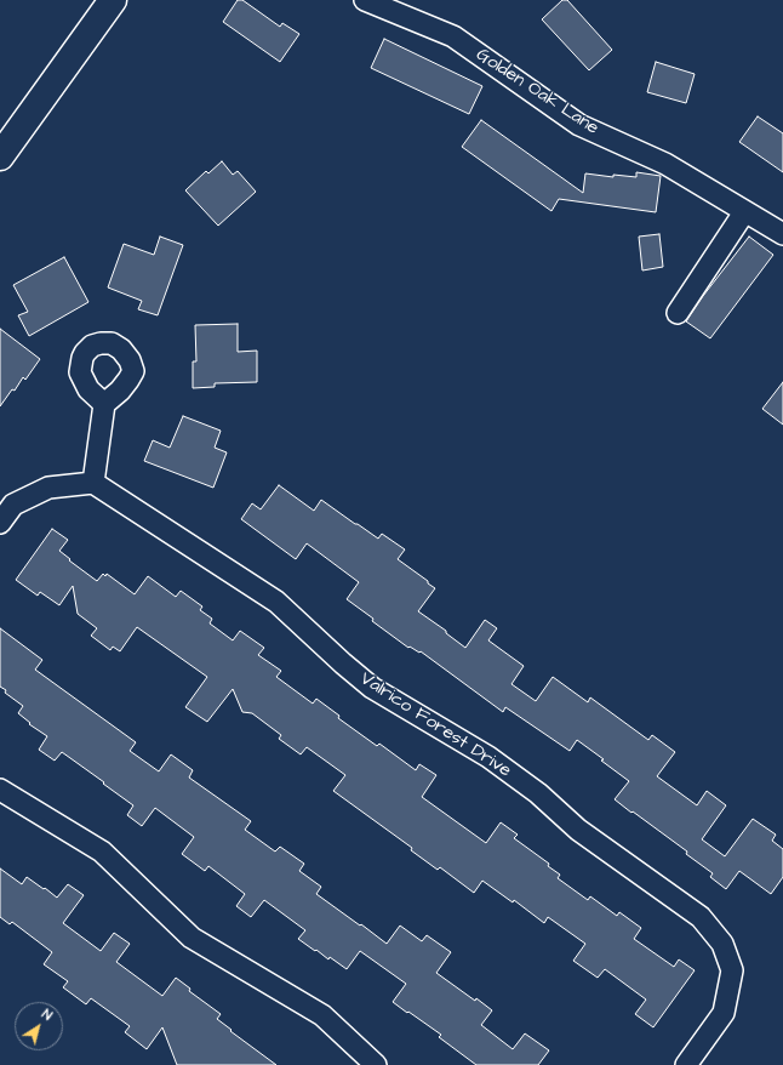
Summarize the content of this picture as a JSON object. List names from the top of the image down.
{
  "streets": {
    "street": ["Golden Oak Lane", "Valrico Forest Drive"]
  },
  "north": "top right"
}
